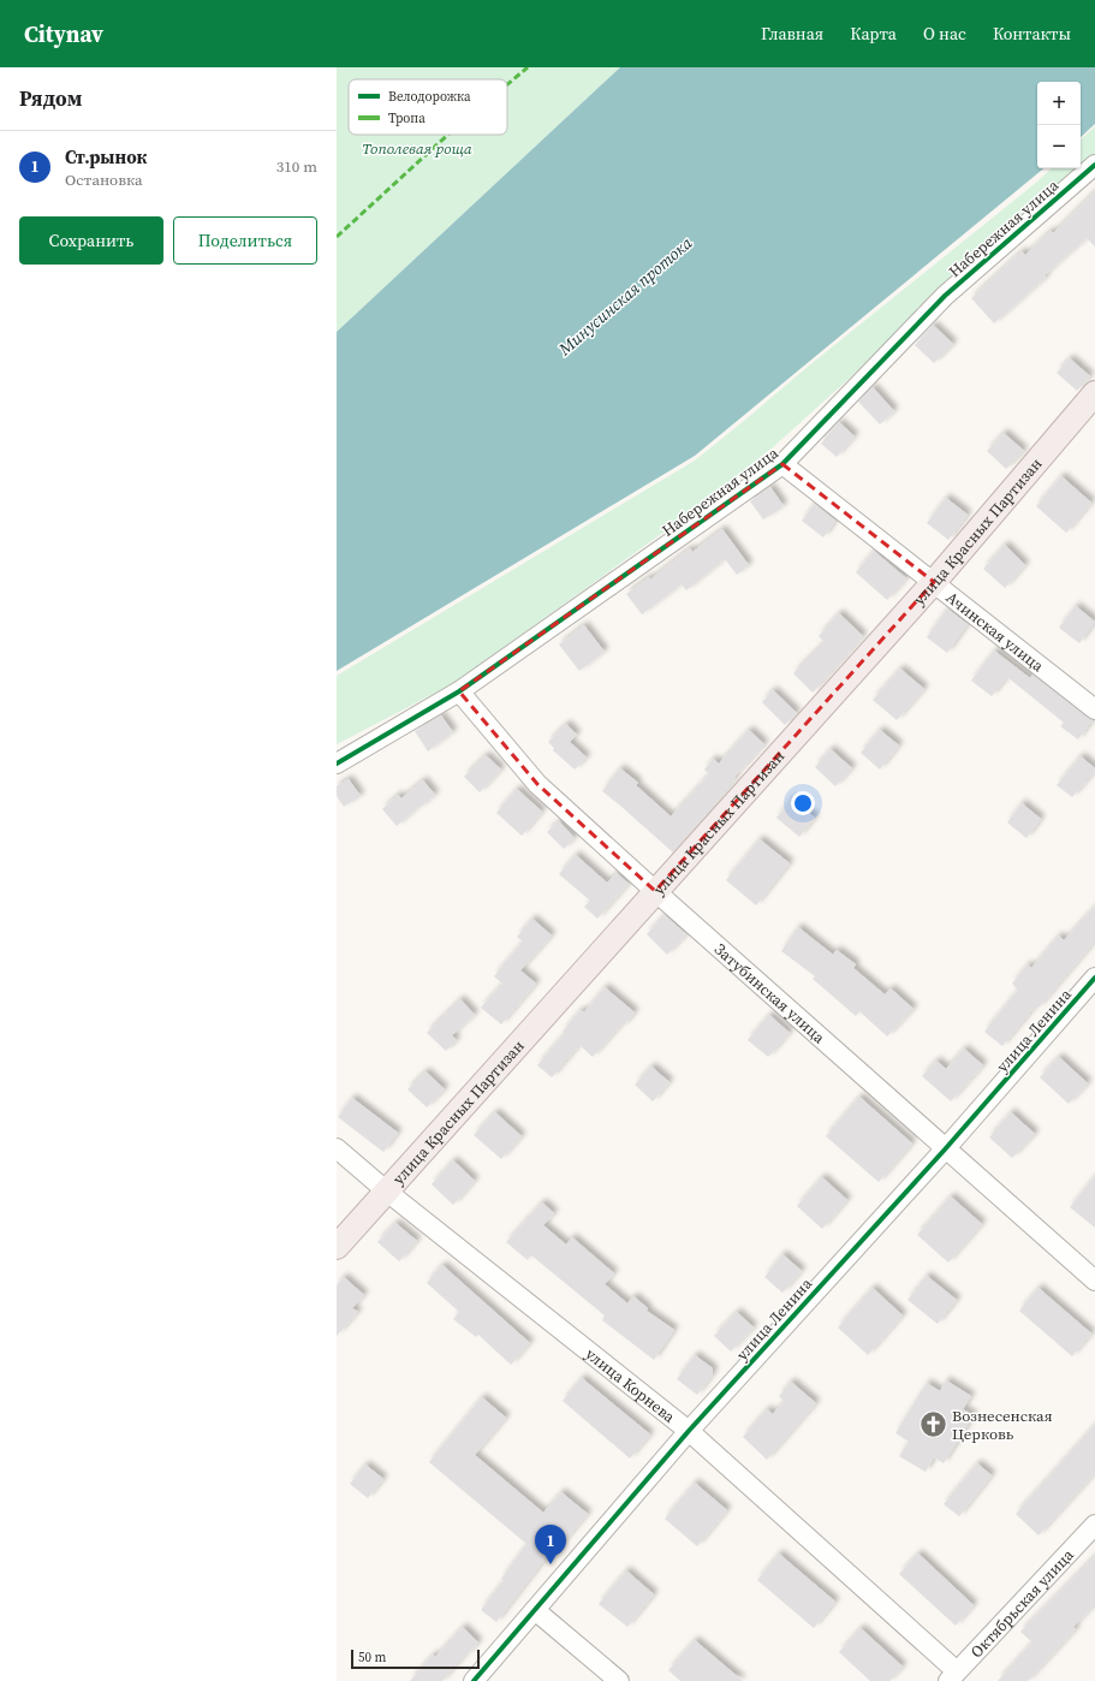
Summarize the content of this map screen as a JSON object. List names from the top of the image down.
{
  "streets": {
    "main road": ["улица Красных Партизан"],
    "street": [
      "Набережная улица",
      "Ачинская улица",
      "Затубинская улица",
      "улица Ленина",
      "улица Корнева",
      "Октябрьская улица"
    ]
  },
  "crossings": [
    ["Набережная улица", "Ачинская улица"],
    ["Набережная улица", "Затубинская улица"],
    ["улица Красных Партизан", "Ачинская улица"],
    ["улица Красных Партизан", "Затубинская улица"],
    ["улица Красных Партизан", "улица Корнева"],
    ["Затубинская улица", "улица Ленина"],
    ["улица Ленина", "улица Корнева"],
    ["улица Корнева", "Октябрьская улица"]
  ],
  "water": ["Минусинская протока"],
  "parks": ["Тополевая роща"],
  "places": {
    "church": ["Вознесенская Церковь"]
  },
  "legend": ["Велодорожка", "Тропа"],
  "scale_bar": "50 m",
  "page": {
    "header": "Citynav",
    "nav": [
      "Главная",
      "Карта",
      "О нас",
      "Контакты"
    ],
    "heading": "Рядом",
    "map_buttons": ["+", "−"],
    "list": [
      {
        "mark": "1",
        "name": "Ст.рынок",
        "note": "Остановка",
        "value": "310 m"
      }
    ],
    "buttons": ["Сохранить", "Поделиться"],
    "pins": "1",
    "scale": "50 m"
  }
}
